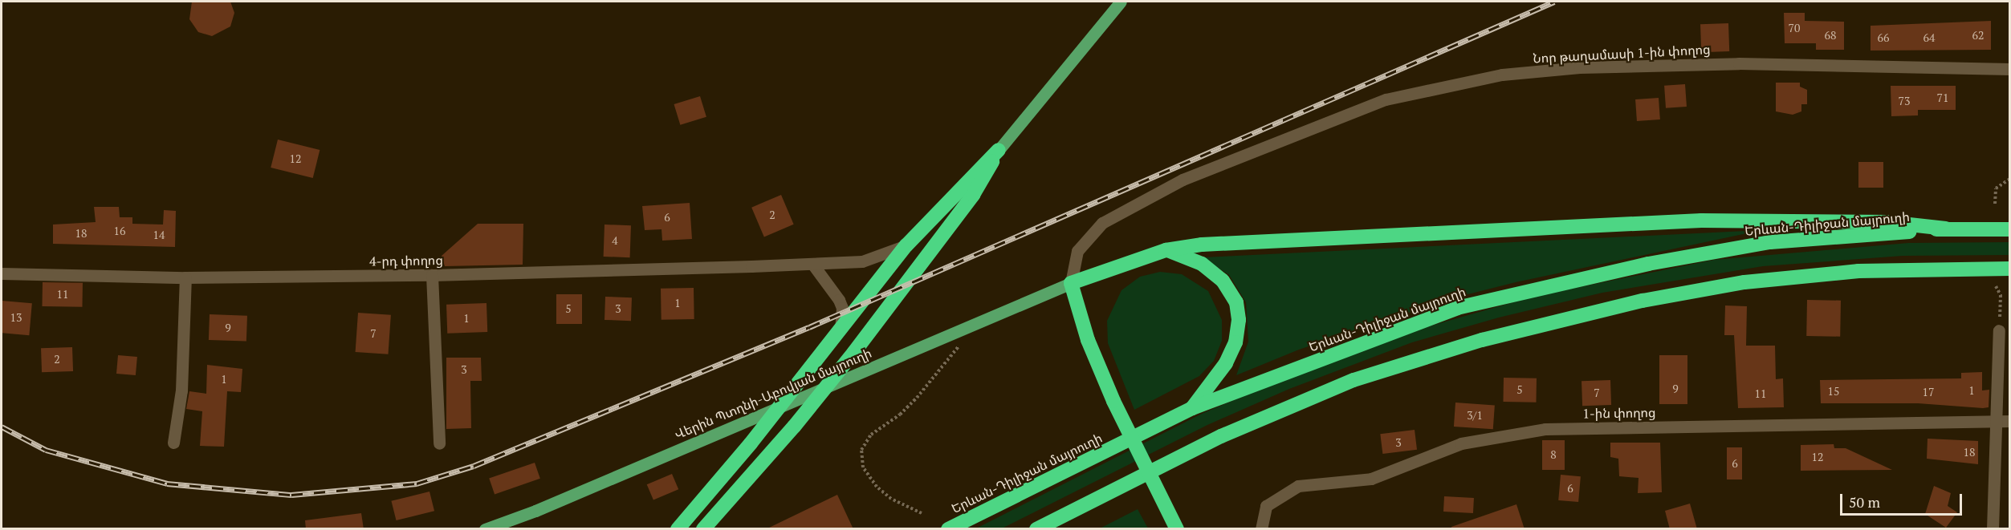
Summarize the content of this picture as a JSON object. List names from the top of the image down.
{
  "streets": {
    "highway": ["Երևան-Դիլիջան մայրուղի"],
    "main road": ["Վերին Պտղնի-Աբովյան մայրուղի"],
    "street": ["Նոր թաղամասի 1-ին փողոց", "4-րդ փողոց", "1-ին փողոց"]
  },
  "crossings": [
    ["Նոր թաղամասի 1-ին փողոց", "Վերին Պտղնի-Աբովյան մայրուղի"]
  ],
  "house_numbers": [
    "70",
    "68",
    "62",
    "66",
    "64",
    "71",
    "73",
    "12",
    "2",
    "6",
    "16",
    "18",
    "14",
    "4",
    "11",
    "1",
    "5",
    "3",
    "13",
    "1",
    "9",
    "7",
    "2",
    "3",
    "1",
    "9",
    "5",
    "1",
    "15",
    "17",
    "7",
    "11",
    "3/1",
    "3",
    "18",
    "8",
    "12",
    "6",
    "6"
  ],
  "scale_bar": "50 m"
}
